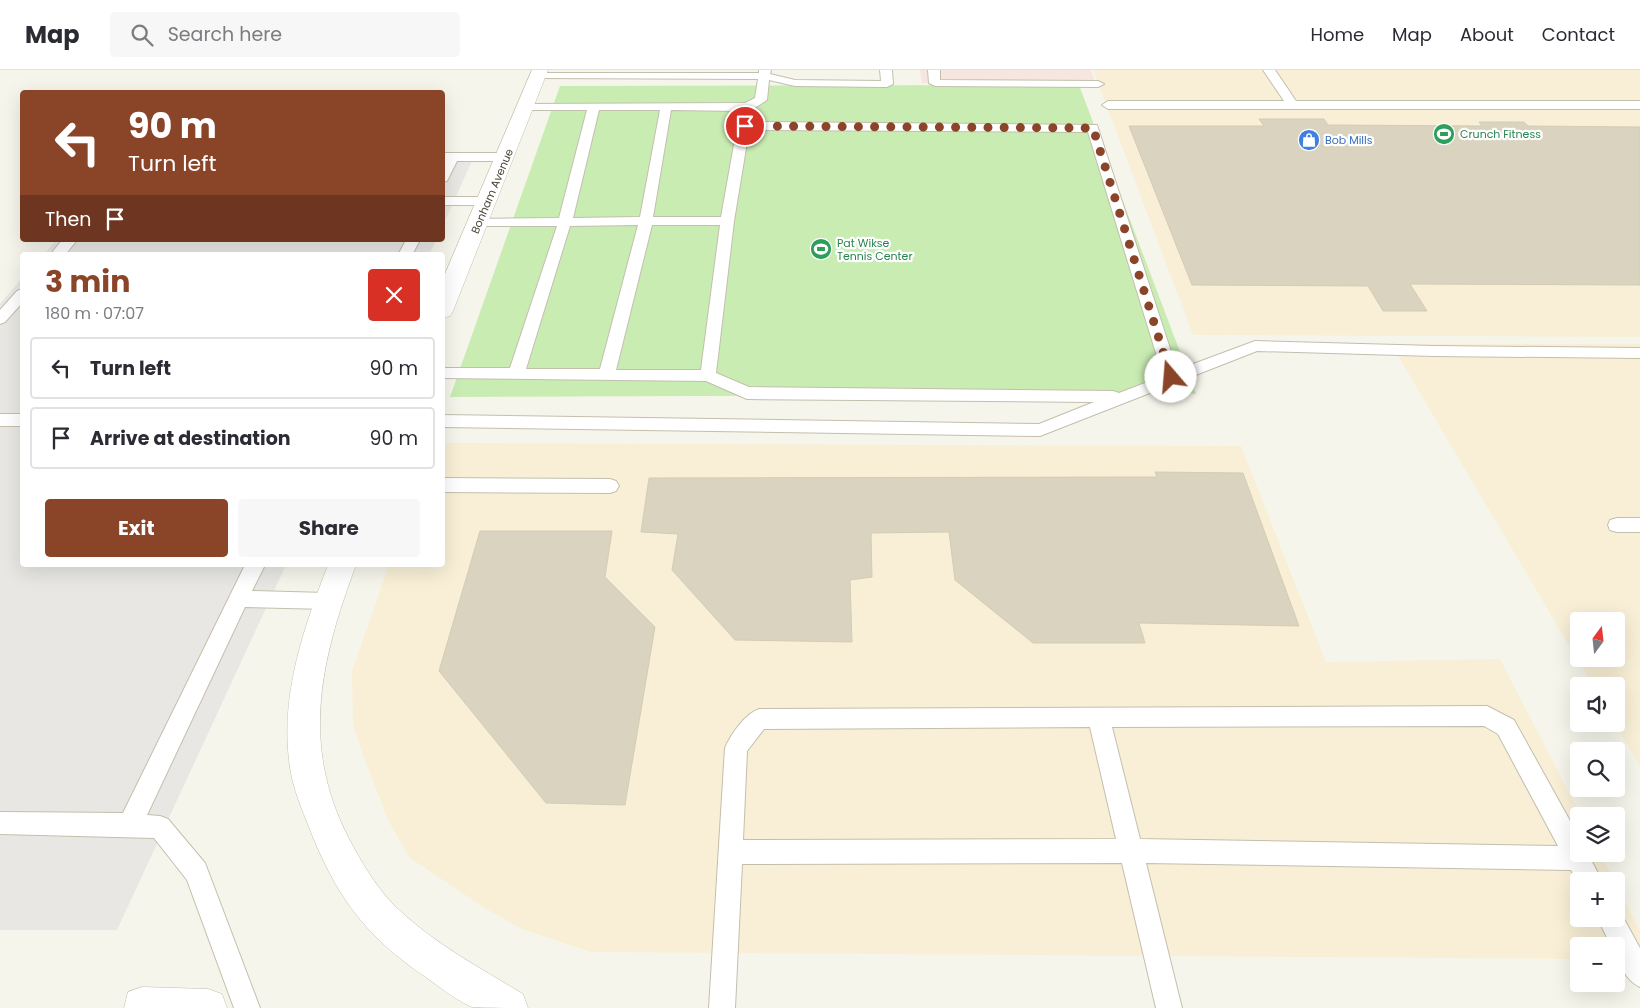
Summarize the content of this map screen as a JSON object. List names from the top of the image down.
{
  "streets": {
    "street": ["Bonham Avenue"]
  },
  "places": {
    "sports": ["Crunch Fitness", "Pat Wikse Tennis Center"],
    "shop": ["Bob Mills"]
  },
  "north": "top",
  "page": {
    "header": "Map",
    "search": "Search here",
    "nav": [
      "Home",
      "Map",
      "About",
      "Contact"
    ],
    "turn": ["90 m", "Turn left"],
    "then": "Then",
    "heading": ["3 min", "180 m · 07:07"],
    "list": [
      {
        "name": "Turn left",
        "value": "90 m"
      },
      {
        "name": "Arrive at destination",
        "value": "90 m"
      }
    ],
    "buttons": ["Exit", "Share"],
    "map_buttons": ["+", "−"]
  }
}
